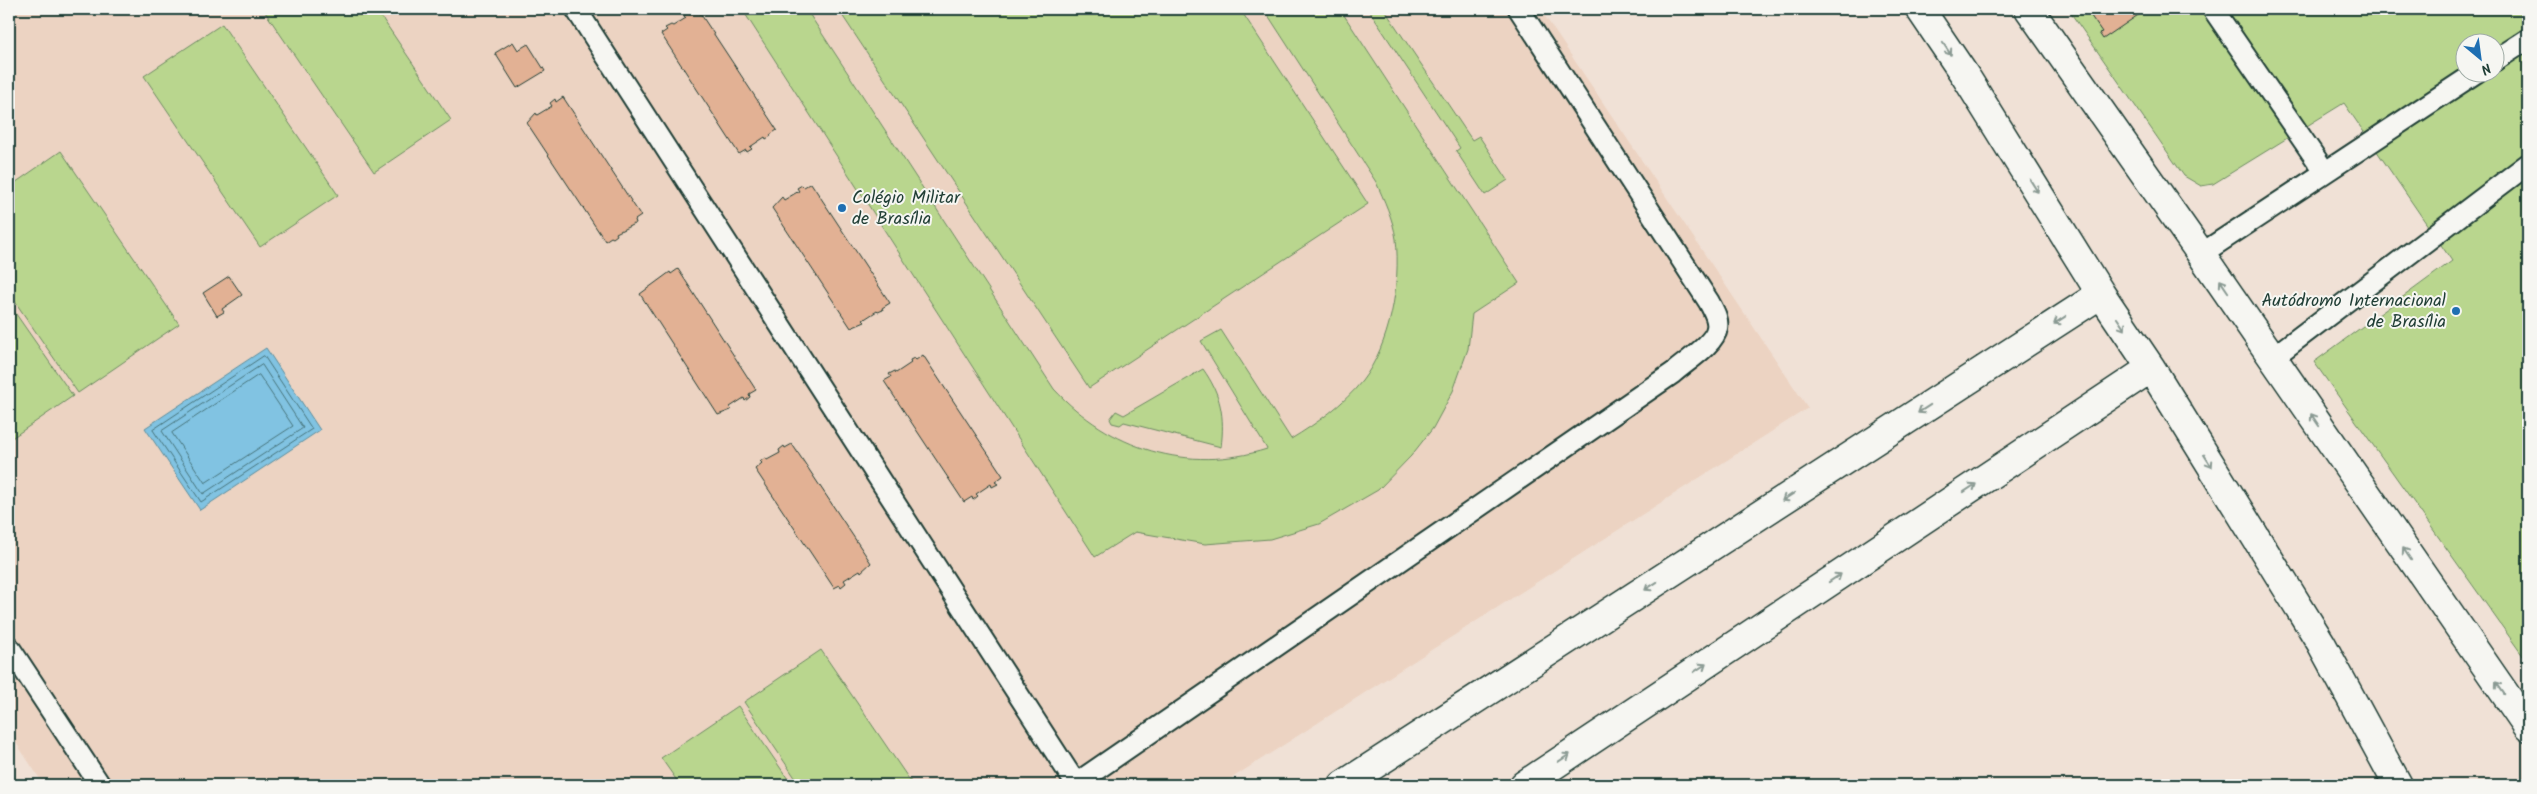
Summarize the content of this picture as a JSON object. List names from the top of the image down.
{
  "places": ["Colégio Militar de Brasília", "Autódromo Internacional de Brasília"],
  "north": "bottom right"
}
